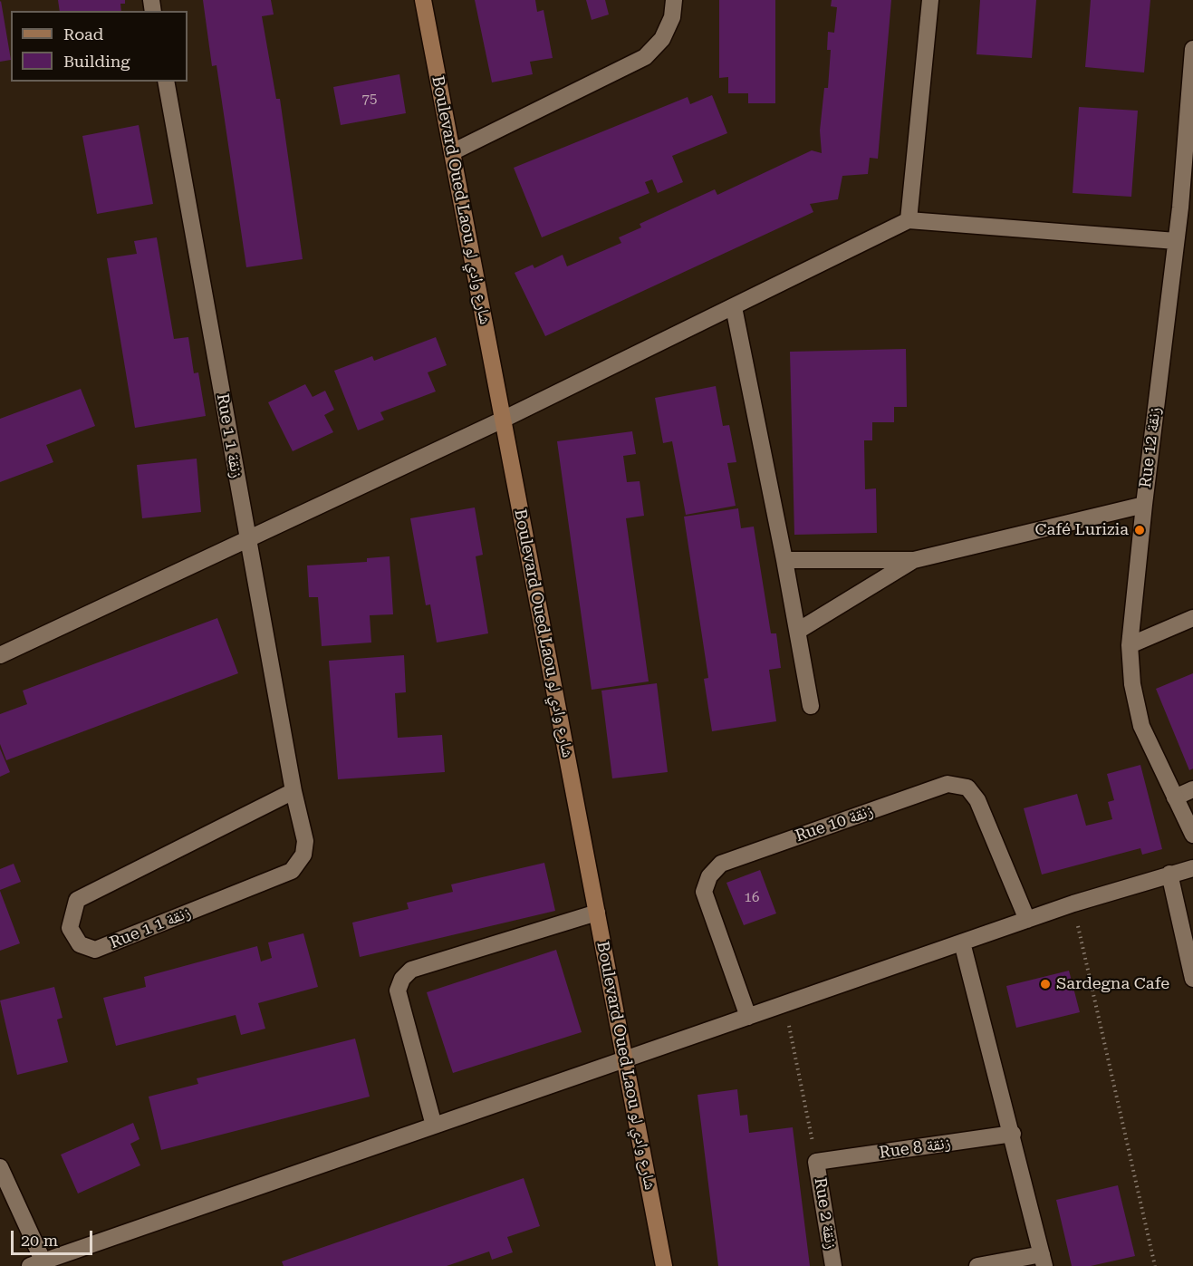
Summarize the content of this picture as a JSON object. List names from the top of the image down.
{
  "streets": {
    "street": [
      "Boulevard Oued Laou شارع وادي لو",
      "Rue 1 زنقة 1",
      "Rue 12 زنقة",
      "Rue 10 زنقة",
      "Rue 8 زنقة",
      "Rue 2 زنقة"
    ]
  },
  "crossings": [
    ["Rue 8 زنقة", "Rue 2 زنقة"]
  ],
  "places": ["Café Lurizia", "Sardegna Cafe"],
  "house_numbers": ["75", "16"],
  "legend": ["Road", "Building"],
  "scale_bar": "20 m"
}
